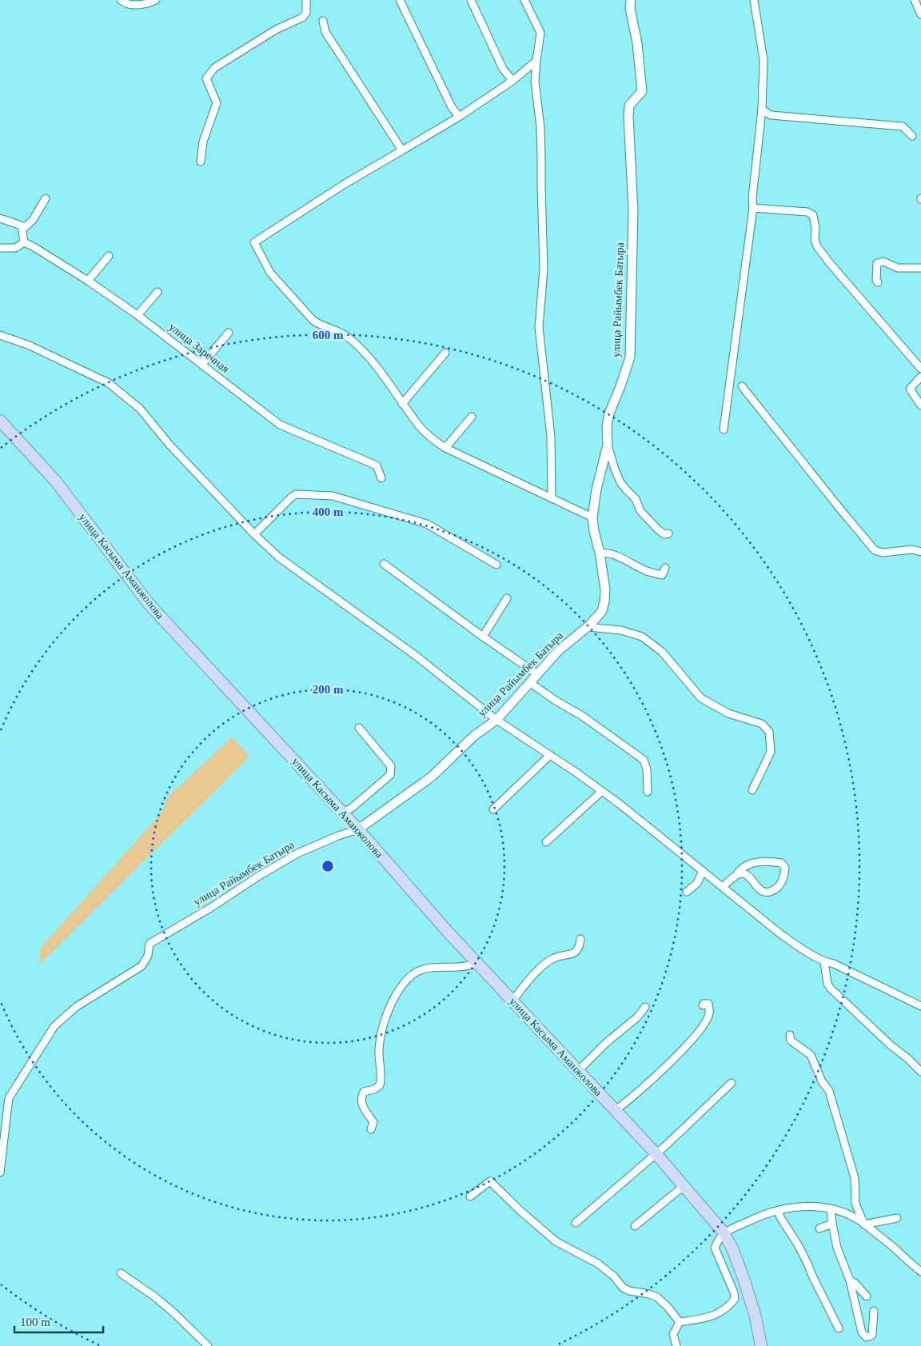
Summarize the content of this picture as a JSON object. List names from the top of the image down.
{
  "streets": {
    "main road": ["улица Касыма Аманжолова"],
    "street": ["улица Райымбек Батыра", "улица Заречная"]
  },
  "crossings": [
    ["улица Райымбек Батыра", "улица Касыма Аманжолова"]
  ],
  "scale_bar": "100 m",
  "rings": ["600 m", "400 m", "200 m"]
}
